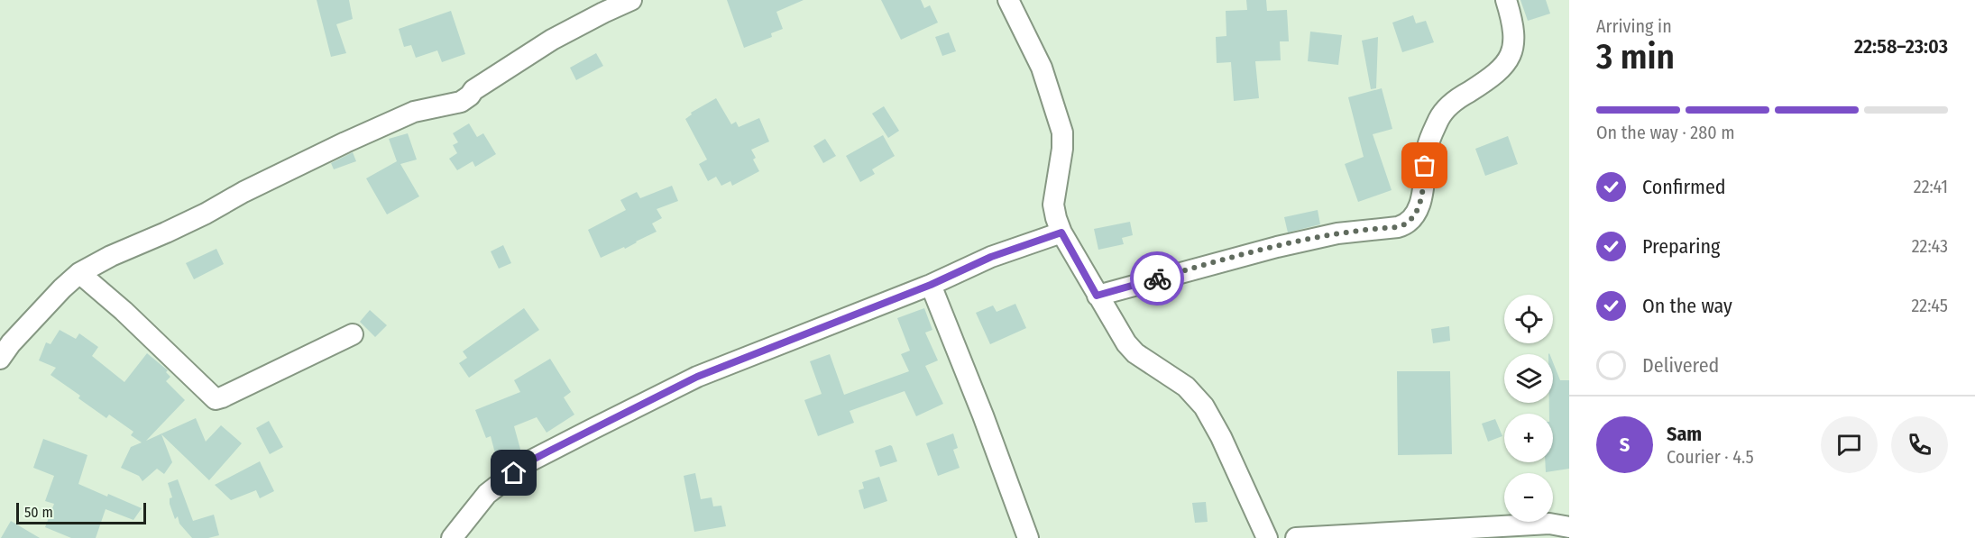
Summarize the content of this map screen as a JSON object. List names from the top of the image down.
{
  "scale_bar": "50 m",
  "page": {
    "heading": ["3 min", "Arriving in", "22:58–23:03"],
    "panel": ["Sam", "Courier · 4.5"],
    "bar": "On the way · 280 m",
    "list": [
      ["Confirmed", "22:41"],
      ["Preparing", "22:43"],
      ["On the way", "22:45"],
      "Delivered"
    ],
    "map_buttons": ["+", "−"],
    "round": "S",
    "scale": "50 m"
  }
}
